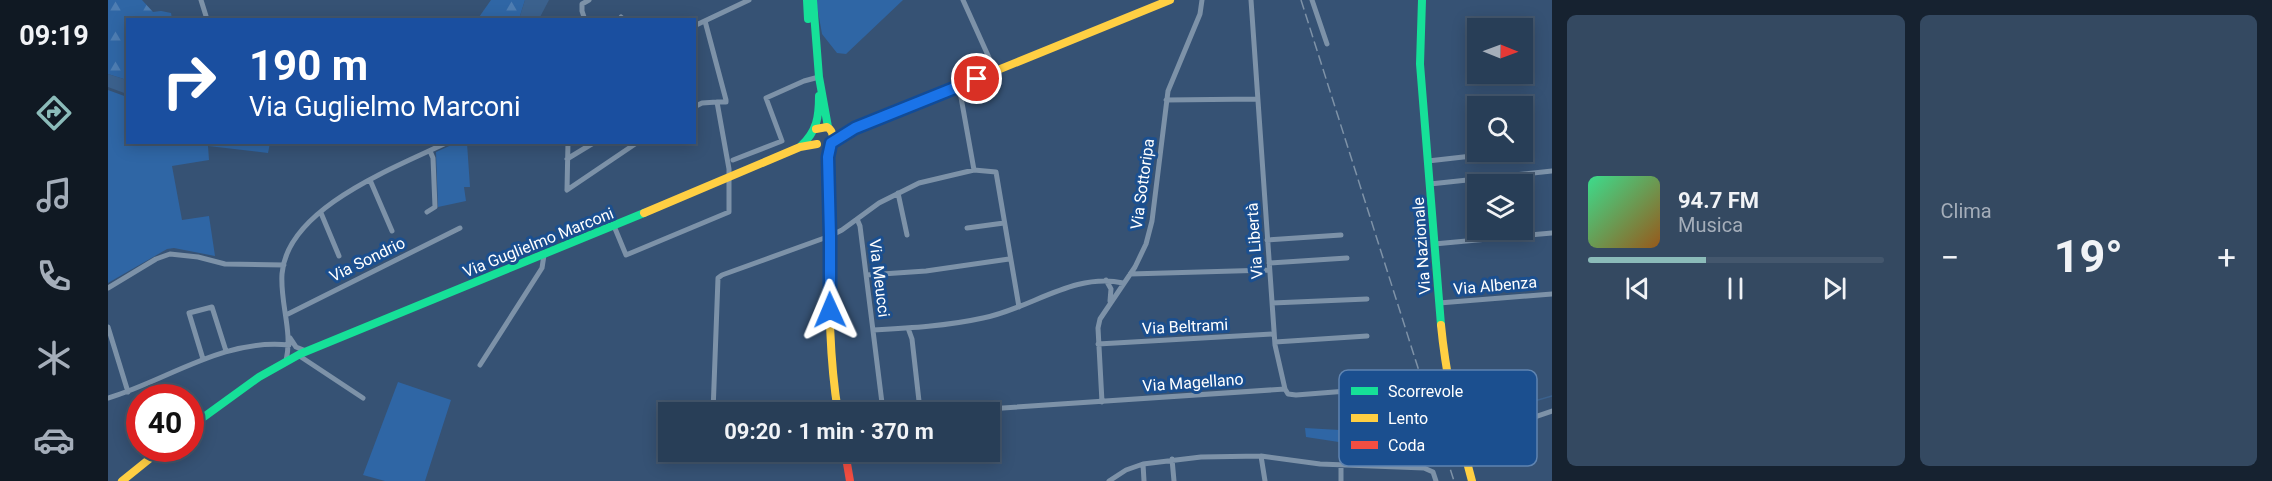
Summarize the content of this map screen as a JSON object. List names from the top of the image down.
{
  "streets": {
    "main road": ["Via Guglielmo Marconi", "Via Nazionale"],
    "street": [
      "Via Sottoripa",
      "Via Libertà",
      "Via Sondrio",
      "Via Meucci",
      "Via Albenza",
      "Via Beltrami",
      "Via Magellano"
    ]
  },
  "crossings": [
    ["Via Sottoripa", "Via Beltrami"],
    ["Via Sottoripa", "Via Magellano"],
    ["Via Libertà", "Via Beltrami"],
    ["Via Libertà", "Via Magellano"],
    ["Via Nazionale", "Via Albenza"]
  ],
  "legend": ["Scorrevole", "Lento", "Coda"],
  "north": "right",
  "page": {
    "tabs": "09:19",
    "tile": "Clima",
    "turn": ["190 m", "Via Guglielmo Marconi"],
    "song": ["94.7 FM", "Musica"],
    "heat": ["−", "19°", "+"],
    "limit": "40",
    "trip": "09:20 · 1 min · 370 m"
  }
}
